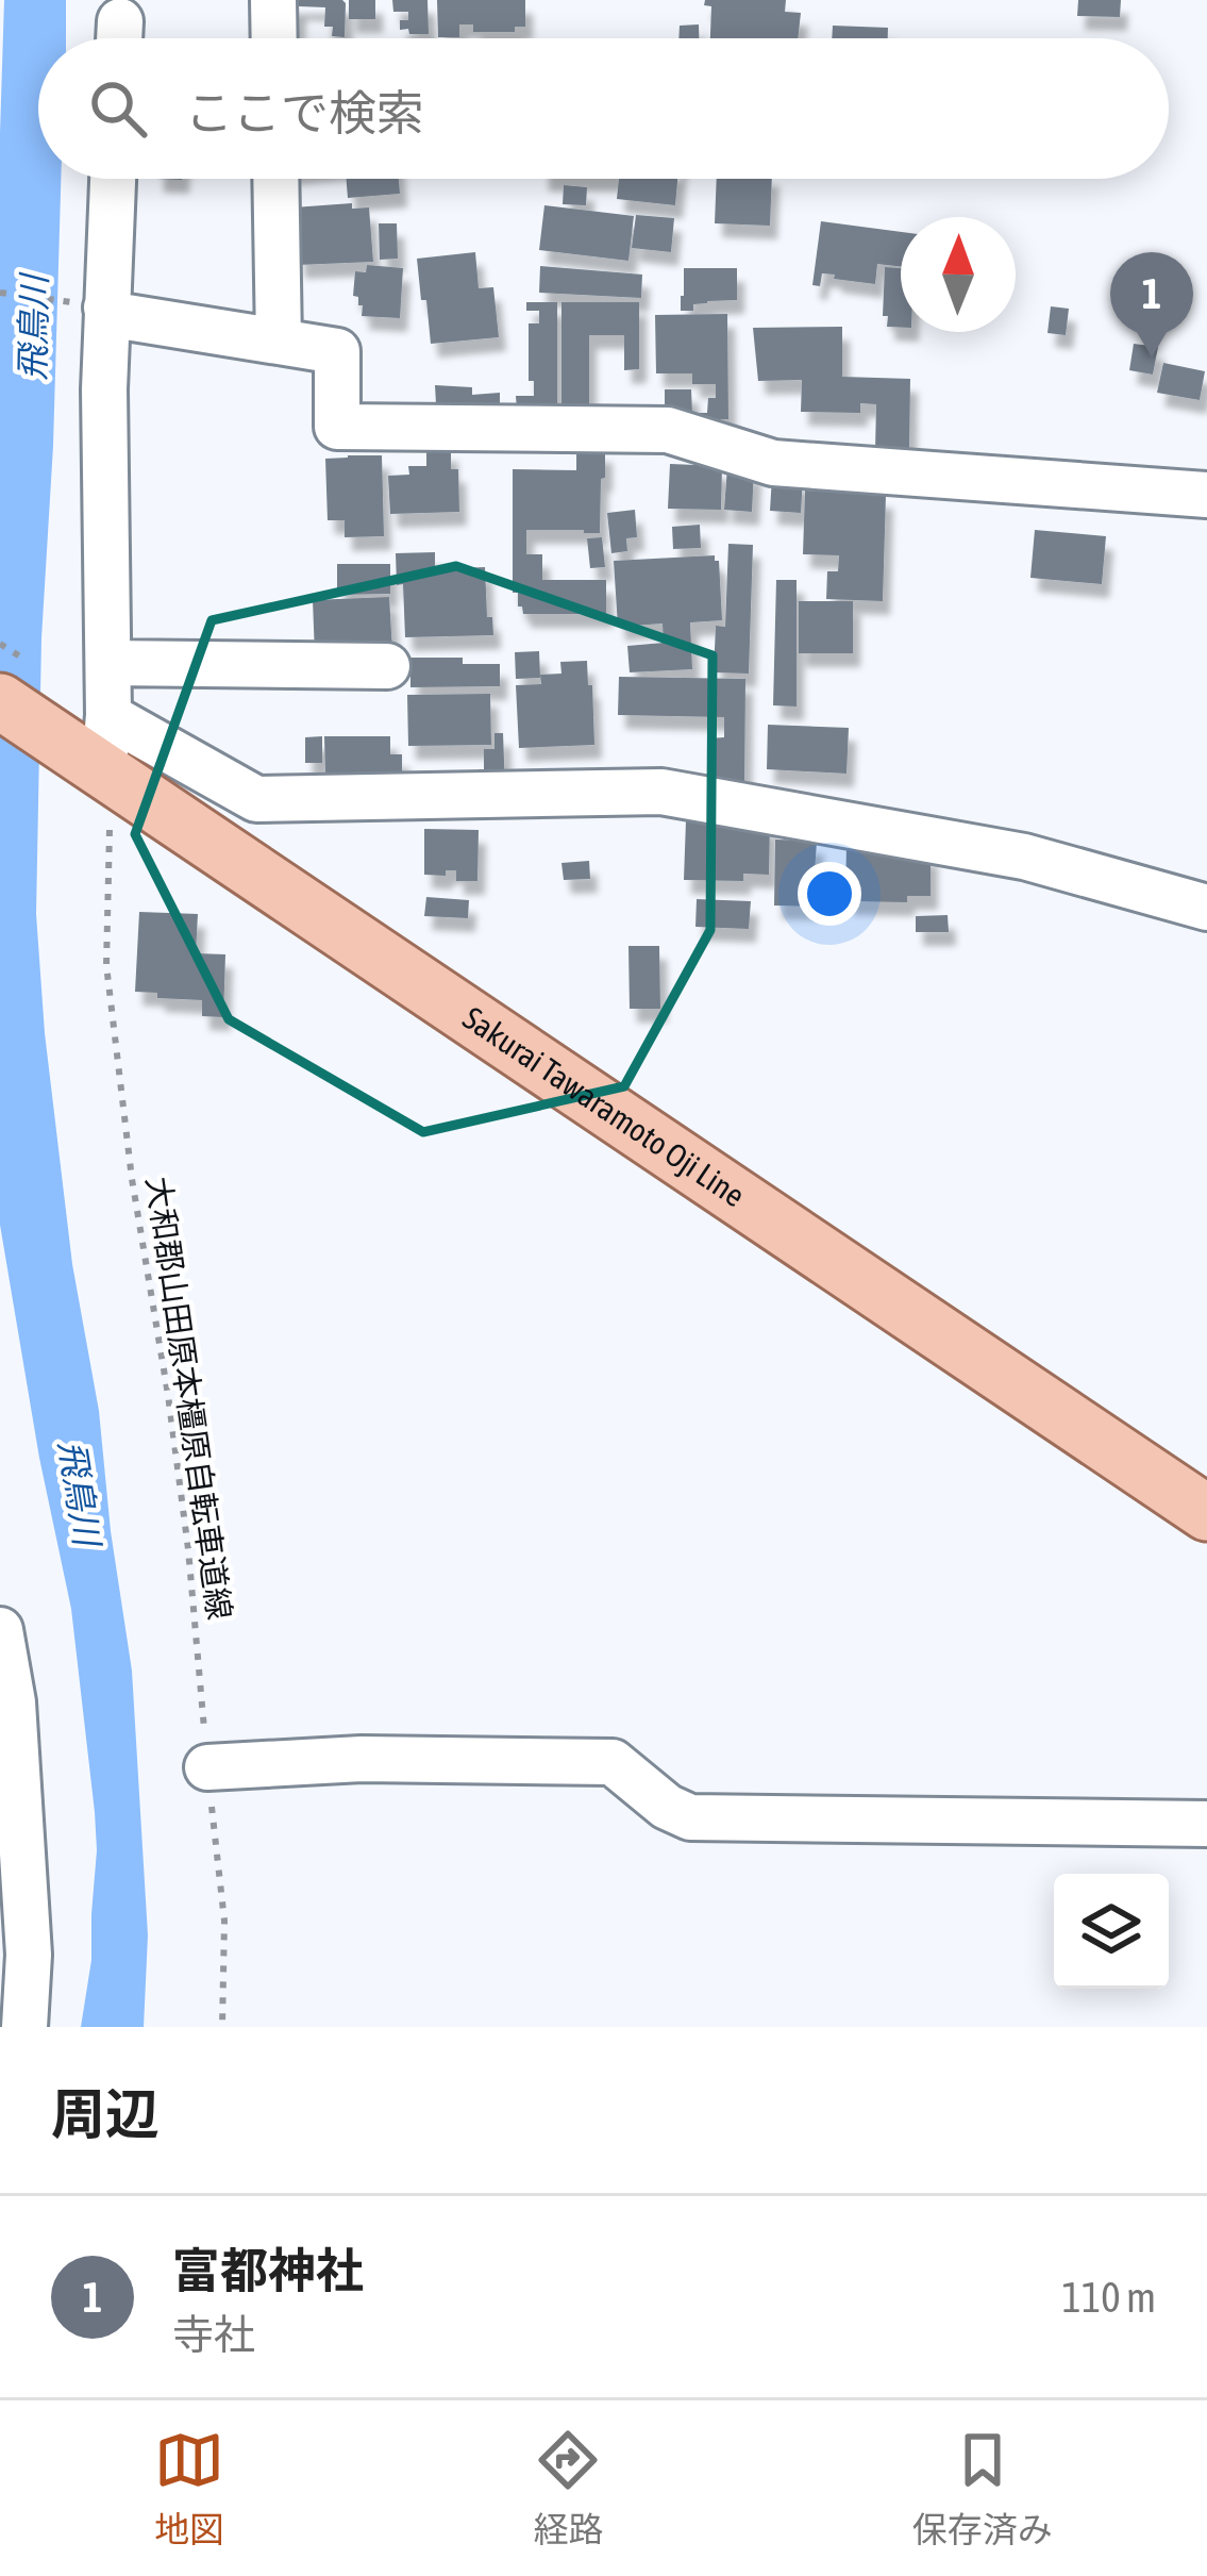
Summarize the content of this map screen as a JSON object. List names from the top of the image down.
{
  "streets": {
    "main road": ["Sakurai Tawaramoto Oji Line"],
    "path": ["大和郡山田原本橿原自転車道線"]
  },
  "crossings": [
    ["Sakurai Tawaramoto Oji Line", "大和郡山田原本橿原自転車道線"]
  ],
  "water": ["飛鳥川"],
  "north": "top",
  "page": {
    "search": "ここで検索",
    "pins": "1",
    "heading": "周辺",
    "list": [
      {
        "mark": "1",
        "name": "富都神社",
        "note": "寺社",
        "value": "110 m"
      }
    ],
    "nav": ["地図", "経路", "保存済み"]
  }
}
